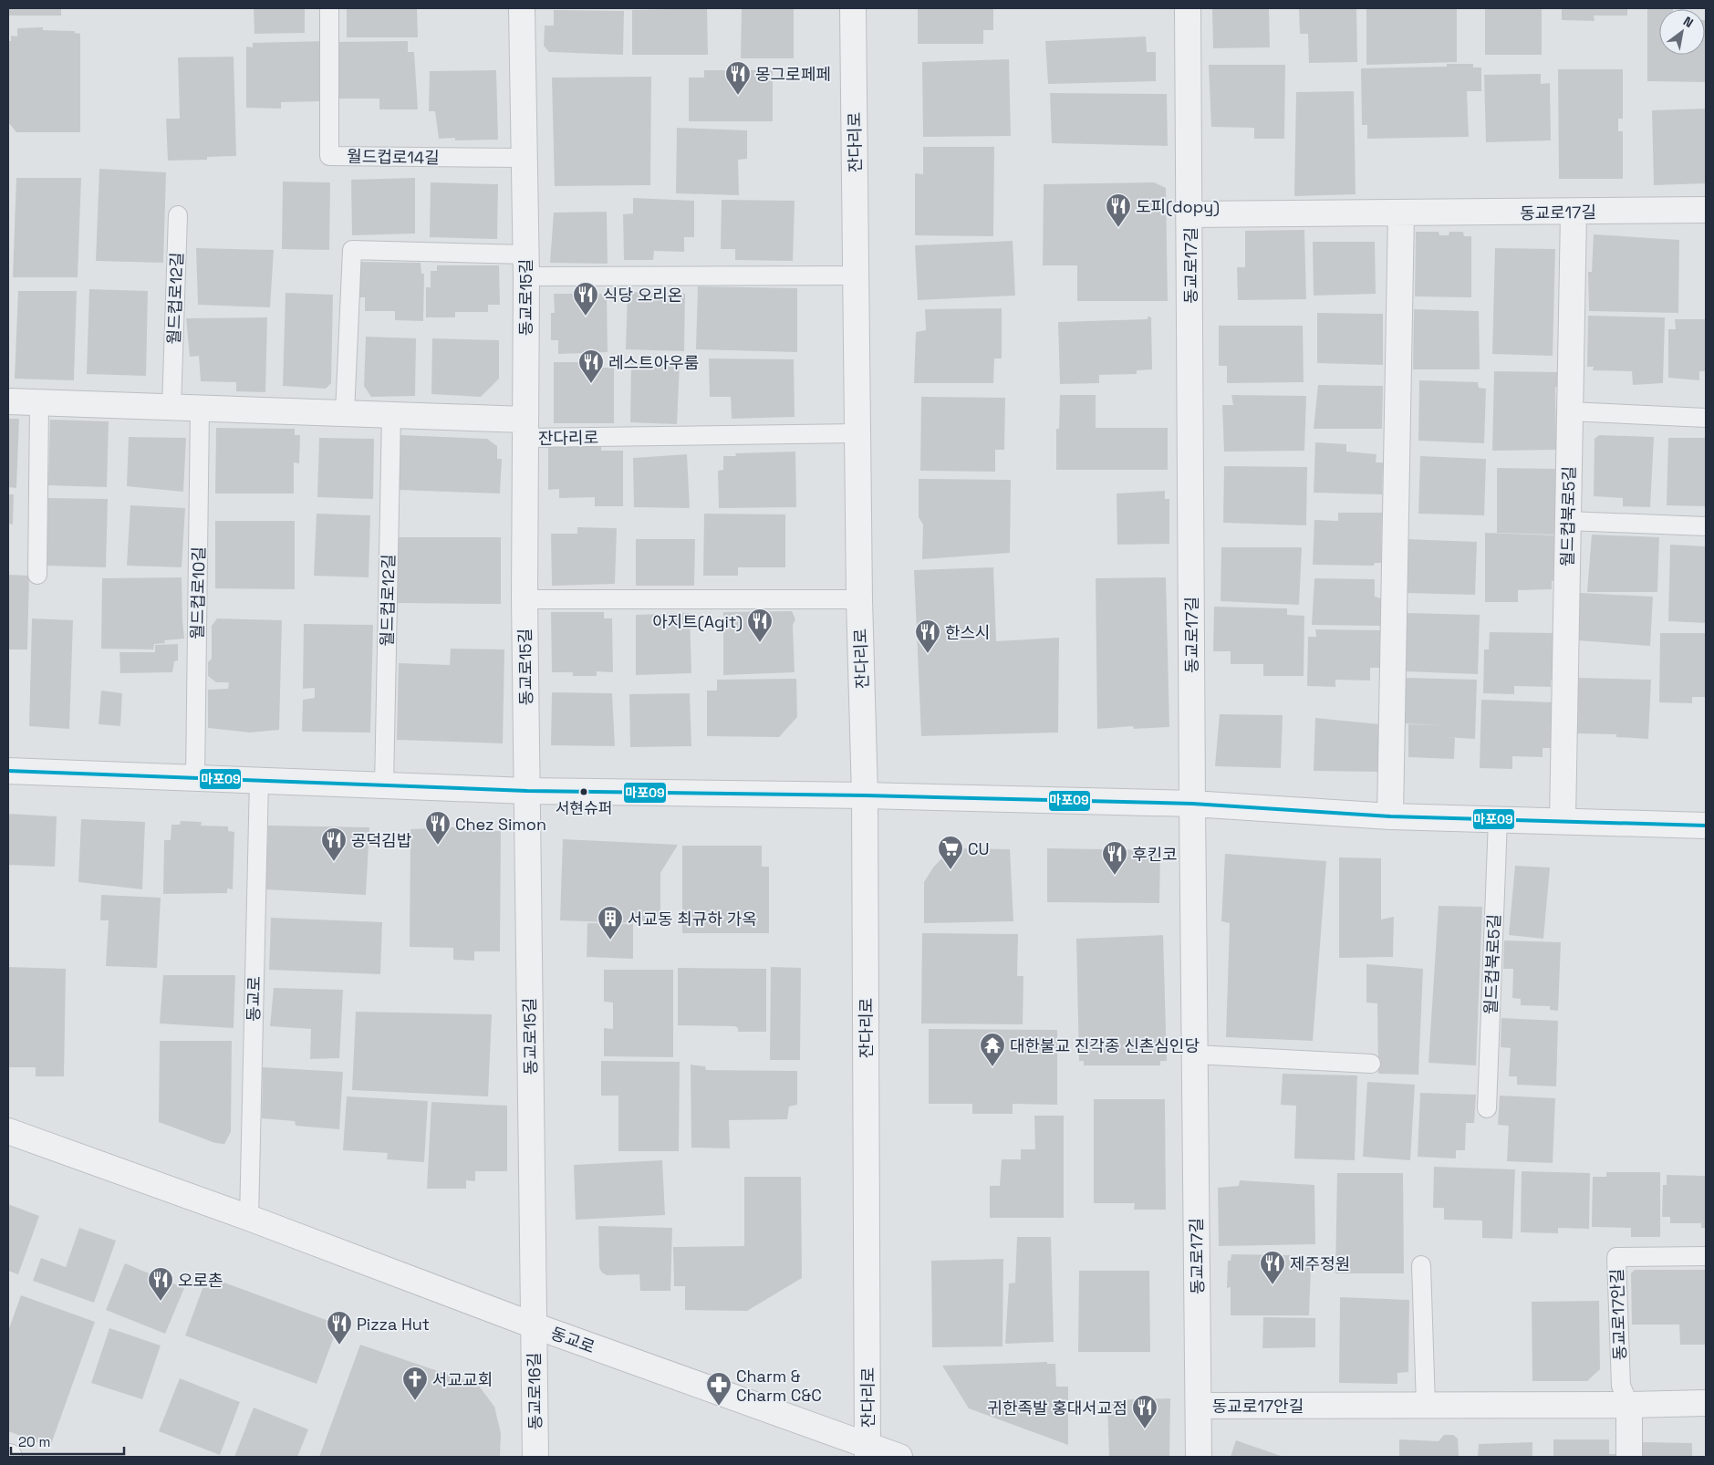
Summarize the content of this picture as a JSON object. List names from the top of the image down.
{
  "streets": {
    "street": [
      "잔다리로",
      "동교로17길",
      "동교로15길",
      "월드컵북로5길",
      "동교로",
      "동교로17안길",
      "동교로16길"
    ],
    "lane": ["월드컵로14길", "월드컵로12길", "월드컵로10길"]
  },
  "crossings": [
    ["잔다리로", "동교로15길"],
    ["잔다리로", "동교로"],
    ["월드컵로14길", "동교로15길"],
    ["동교로17길", "월드컵북로5길"],
    ["동교로17길", "동교로17안길"],
    ["동교로15길", "동교로"],
    ["동교로15길", "동교로16길"],
    ["동교로", "동교로16길"]
  ],
  "places": {
    "restaurant": [
      "몽그로페페",
      "도피(dopy)",
      "식당 오리온",
      "레스트아우룸",
      "아지트(Agit)",
      "한스시",
      "Chez Simon",
      "공덕김밥",
      "후킨코",
      "제주정원",
      "오로촌",
      "Pizza Hut",
      "귀한족발 홍대서교점"
    ],
    "other": ["서현슈퍼"],
    "supermarket": ["CU"],
    "building": ["서교동 최규하 가옥"],
    "temple": ["대한불교 진각종 신촌심인당"],
    "church": ["서교교회"],
    "pharmacy": ["Charm & Charm C&C"]
  },
  "lines": ["transit line 마포09"],
  "scale_bar": "20 m",
  "north": "top right"
}
